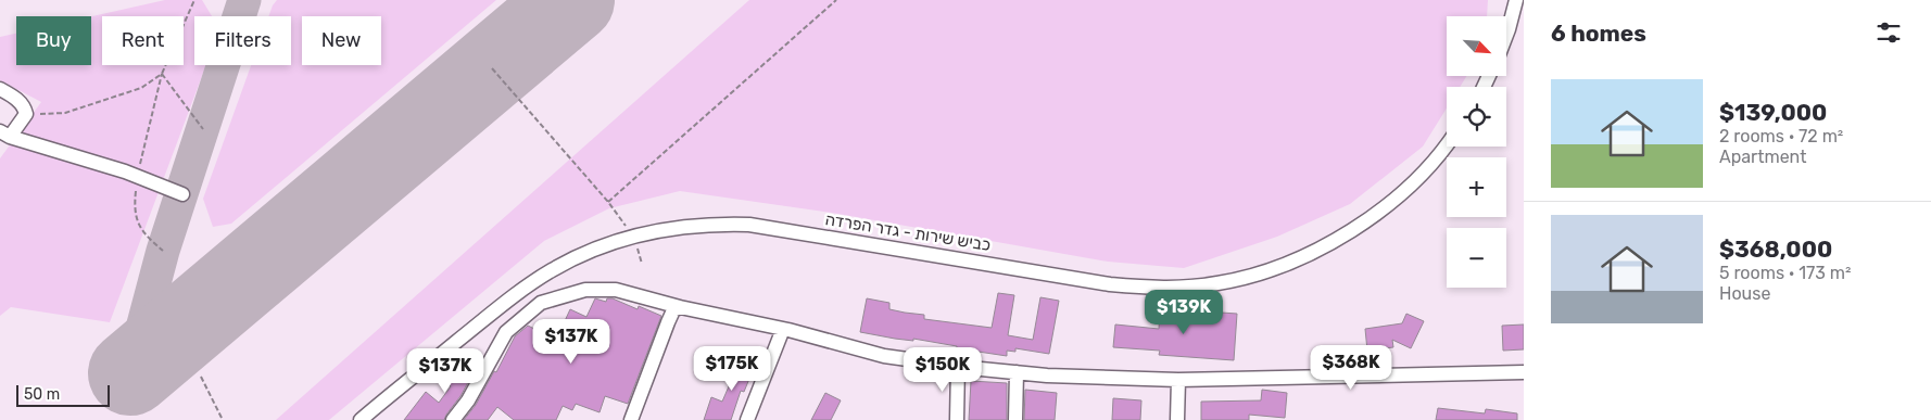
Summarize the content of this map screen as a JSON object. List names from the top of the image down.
{
  "streets": {
    "street": ["כביש שירות - גדר הפרדה"]
  },
  "scale_bar": "50 m",
  "north": "bottom right",
  "page": {
    "heading": "6 homes",
    "map_buttons": ["+", "−"],
    "chip": [
      "Buy",
      "Rent",
      "Filters",
      "New"
    ],
    "list": [
      {
        "name": "$139,000",
        "note": "2 rooms · 72 m² · Apartment"
      },
      {
        "name": "$368,000",
        "note": "5 rooms · 173 m² · House"
      }
    ],
    "price": [
      "$139K",
      "$137K",
      "$368K",
      "$175K",
      "$150K",
      "$137K"
    ],
    "scale": "50 m"
  }
}
